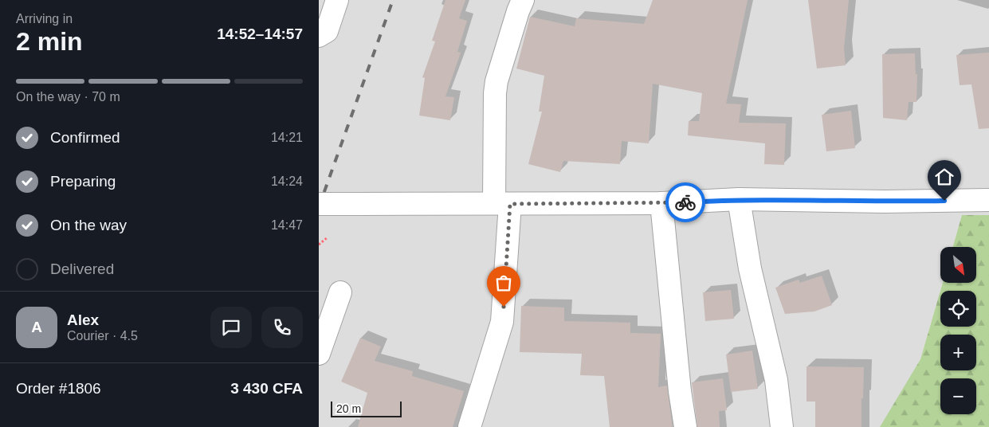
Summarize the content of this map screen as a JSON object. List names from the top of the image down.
{
  "scale_bar": "20 m",
  "north": "bottom right",
  "page": {
    "heading": ["2 min", "Arriving in", "14:52–14:57"],
    "panel": [
      "Alex",
      "Courier · 4.5",
      "Order #1806",
      "3 430 CFA"
    ],
    "bar": "On the way · 70 m",
    "list": [
      ["Confirmed", "14:21"],
      ["Preparing", "14:24"],
      ["On the way", "14:47"],
      "Delivered"
    ],
    "map_buttons": ["+", "−"],
    "round": "A",
    "scale": "20 m"
  }
}
